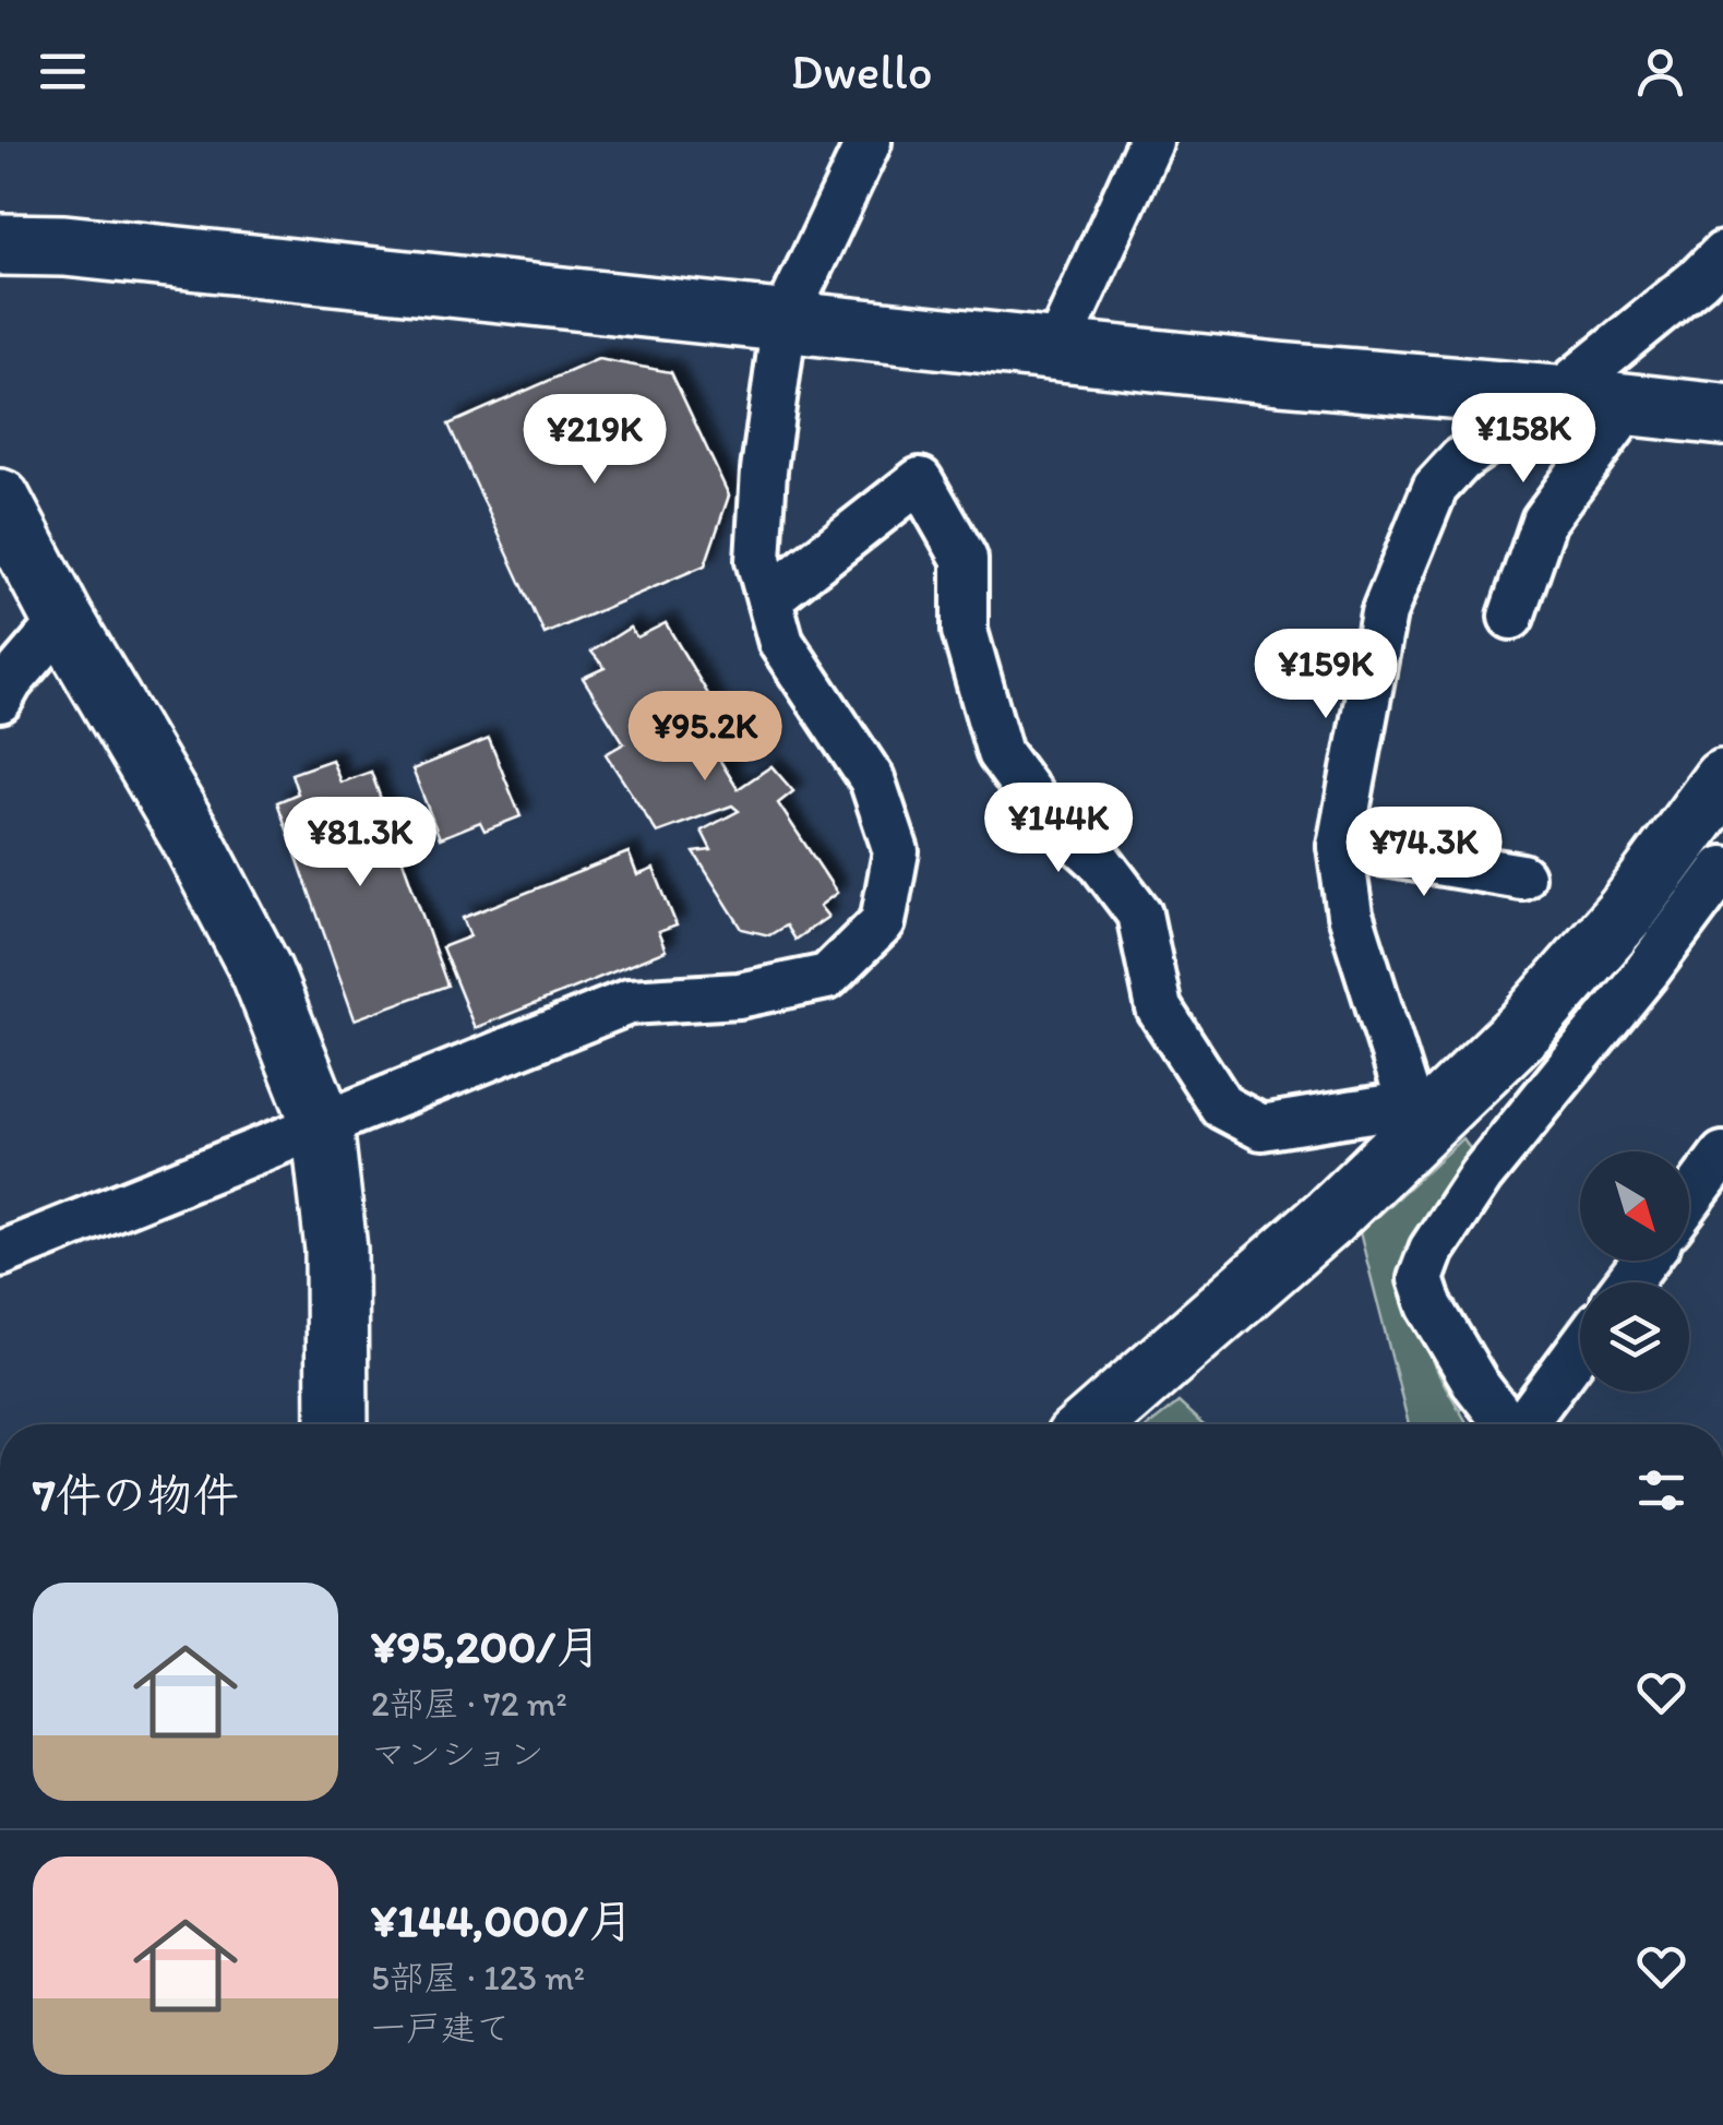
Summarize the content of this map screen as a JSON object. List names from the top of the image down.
{
  "north": "bottom right",
  "page": {
    "header": "Dwello",
    "price": [
      "¥158K",
      "¥219K",
      "¥159K",
      "¥95.2K",
      "¥144K",
      "¥81.3K",
      "¥74.3K"
    ],
    "heading": "7件の物件",
    "list": [
      {
        "name": "¥95,200/月",
        "note": "2部屋 · 72 m² · マンション"
      },
      {
        "name": "¥144,000/月",
        "note": "5部屋 · 123 m² · 一戸建て"
      }
    ]
  }
}
